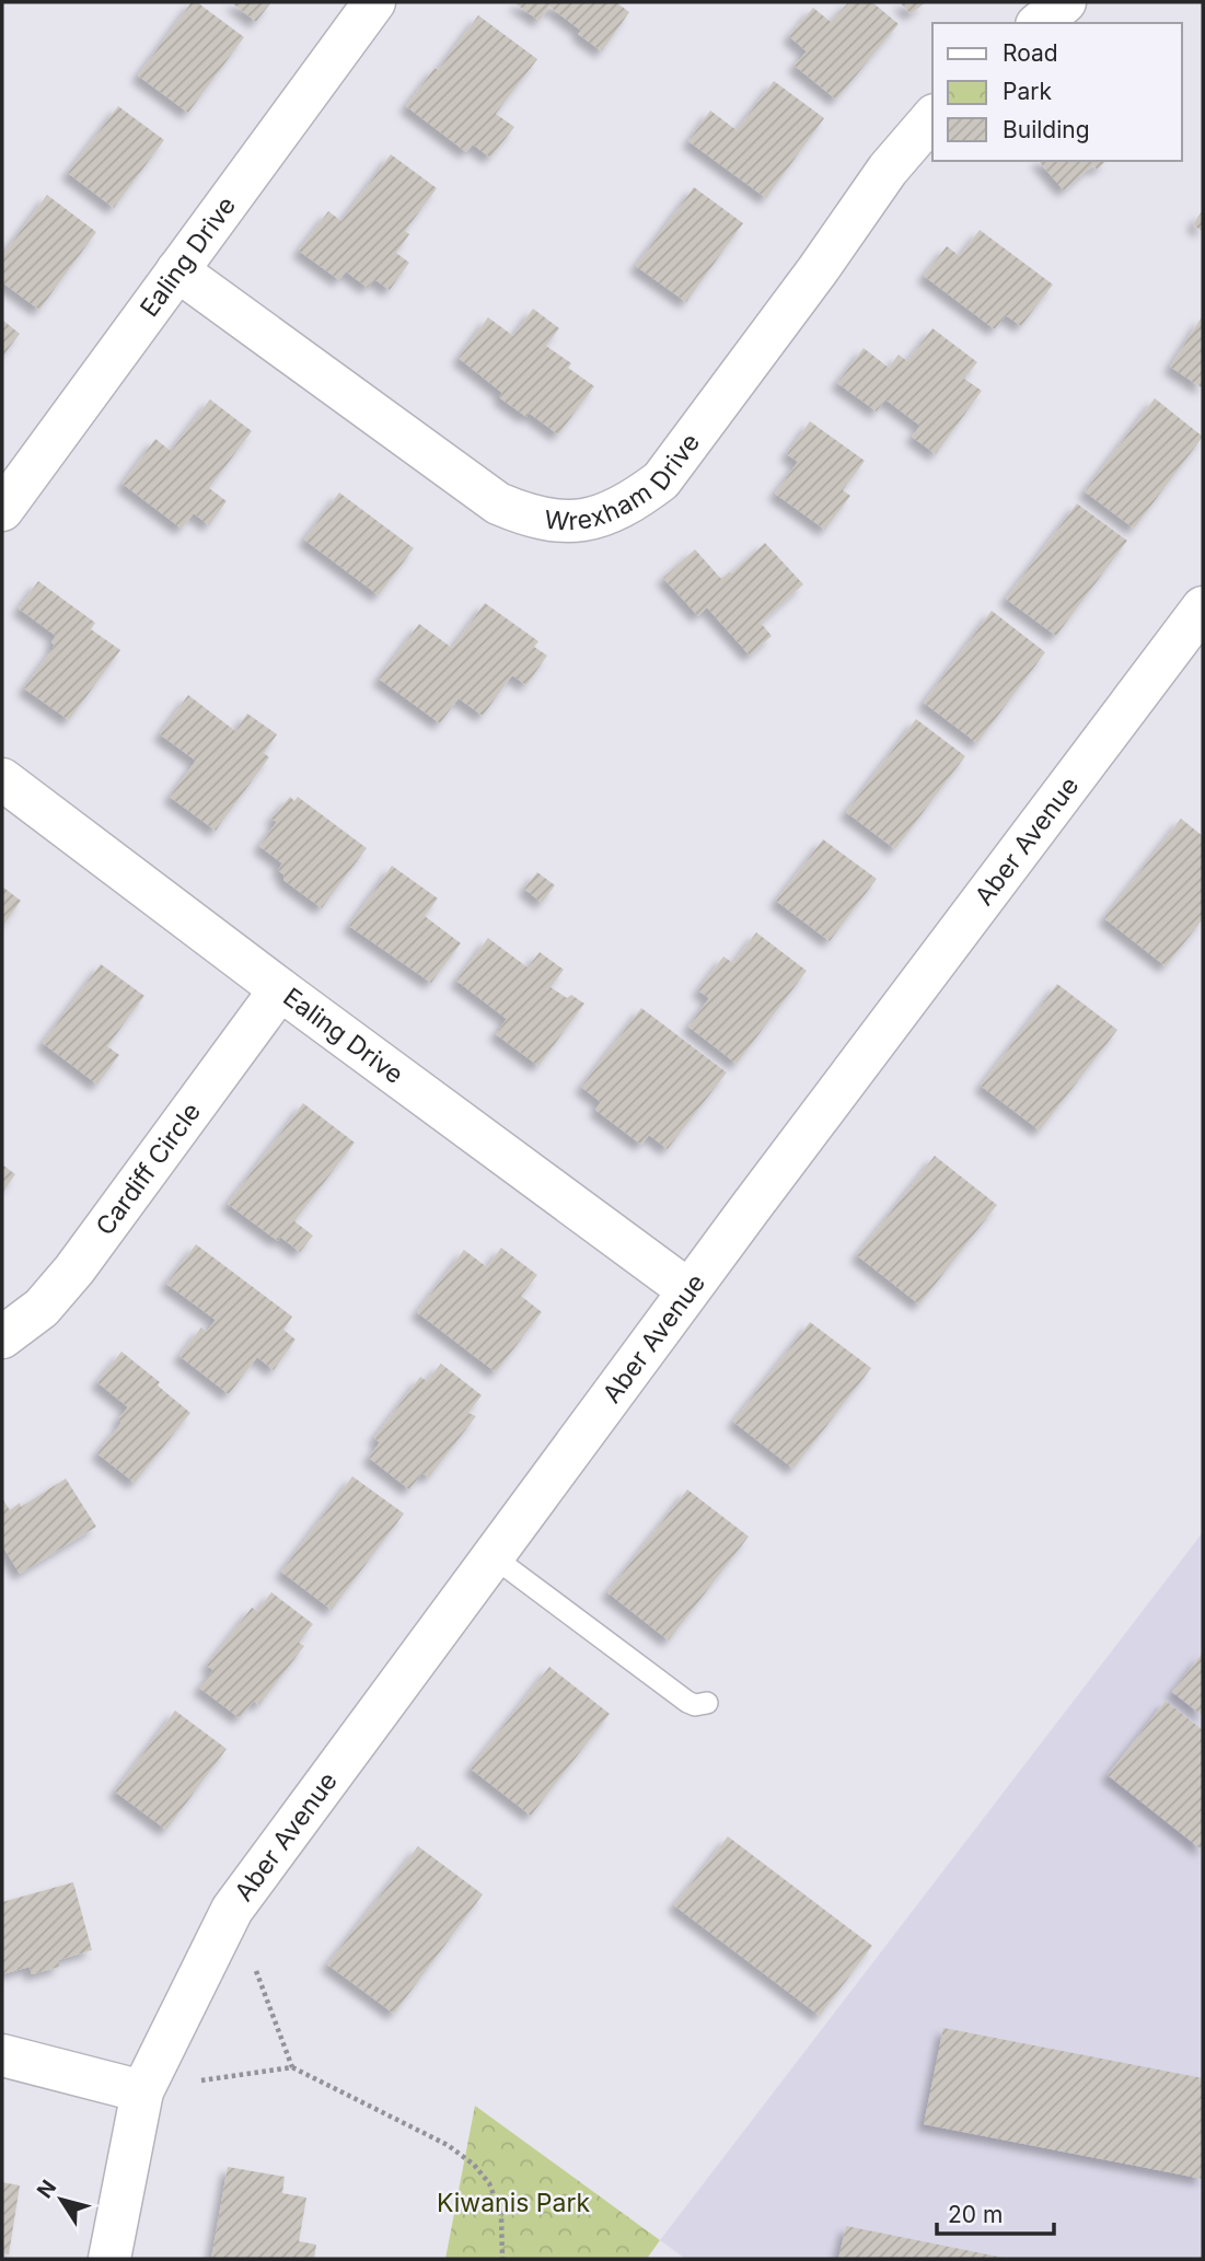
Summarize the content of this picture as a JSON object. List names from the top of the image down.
{
  "streets": {
    "street": [
      "Ealing Drive",
      "Wrexham Drive",
      "Aber Avenue",
      "Cardiff Circle"
    ]
  },
  "crossings": [
    ["Ealing Drive", "Wrexham Drive"],
    ["Ealing Drive", "Aber Avenue"],
    ["Ealing Drive", "Cardiff Circle"]
  ],
  "parks": ["Kiwanis Park"],
  "legend": ["Road", "Park", "Building"],
  "scale_bar": "20 m",
  "north": "top left"
}
